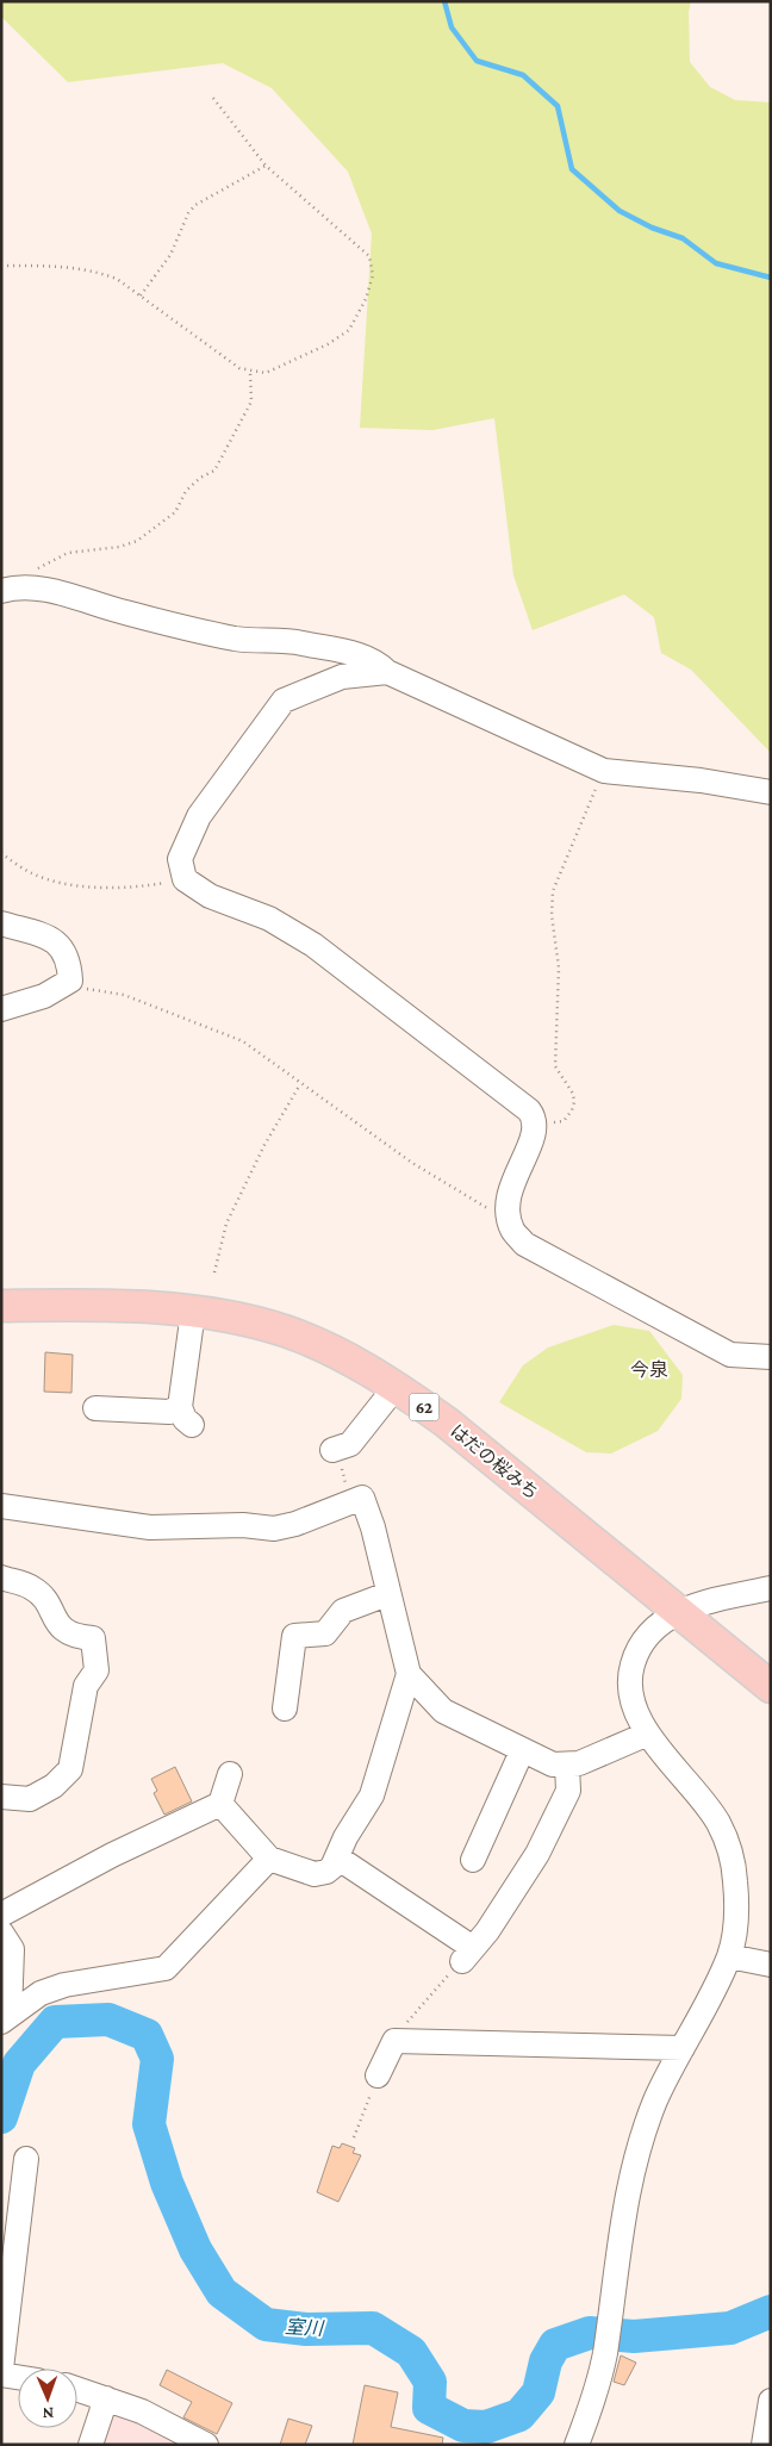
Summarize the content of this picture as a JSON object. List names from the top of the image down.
{
  "streets": {
    "main road": ["62", "はだの桜みち"]
  },
  "districts": ["今泉"],
  "water": ["室川"],
  "north": "bottom"
}
